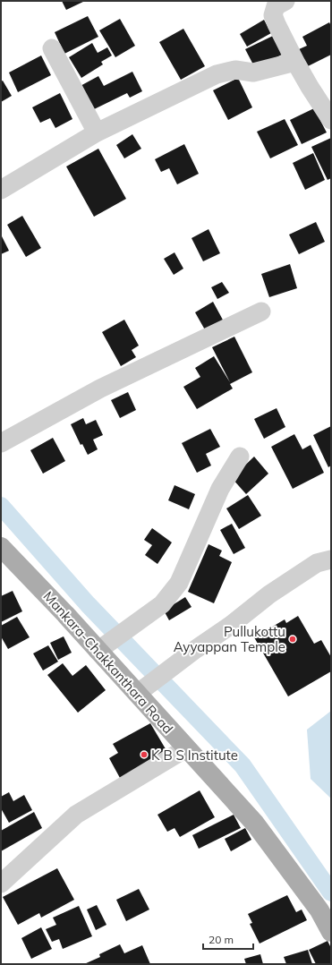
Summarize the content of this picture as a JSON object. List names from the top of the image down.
{
  "streets": {
    "main road": ["Mankara-Chakkanthara Road"]
  },
  "places": ["Pullukottu Ayyappan Temple", "K B S Institute"],
  "scale_bar": "20 m"
}
